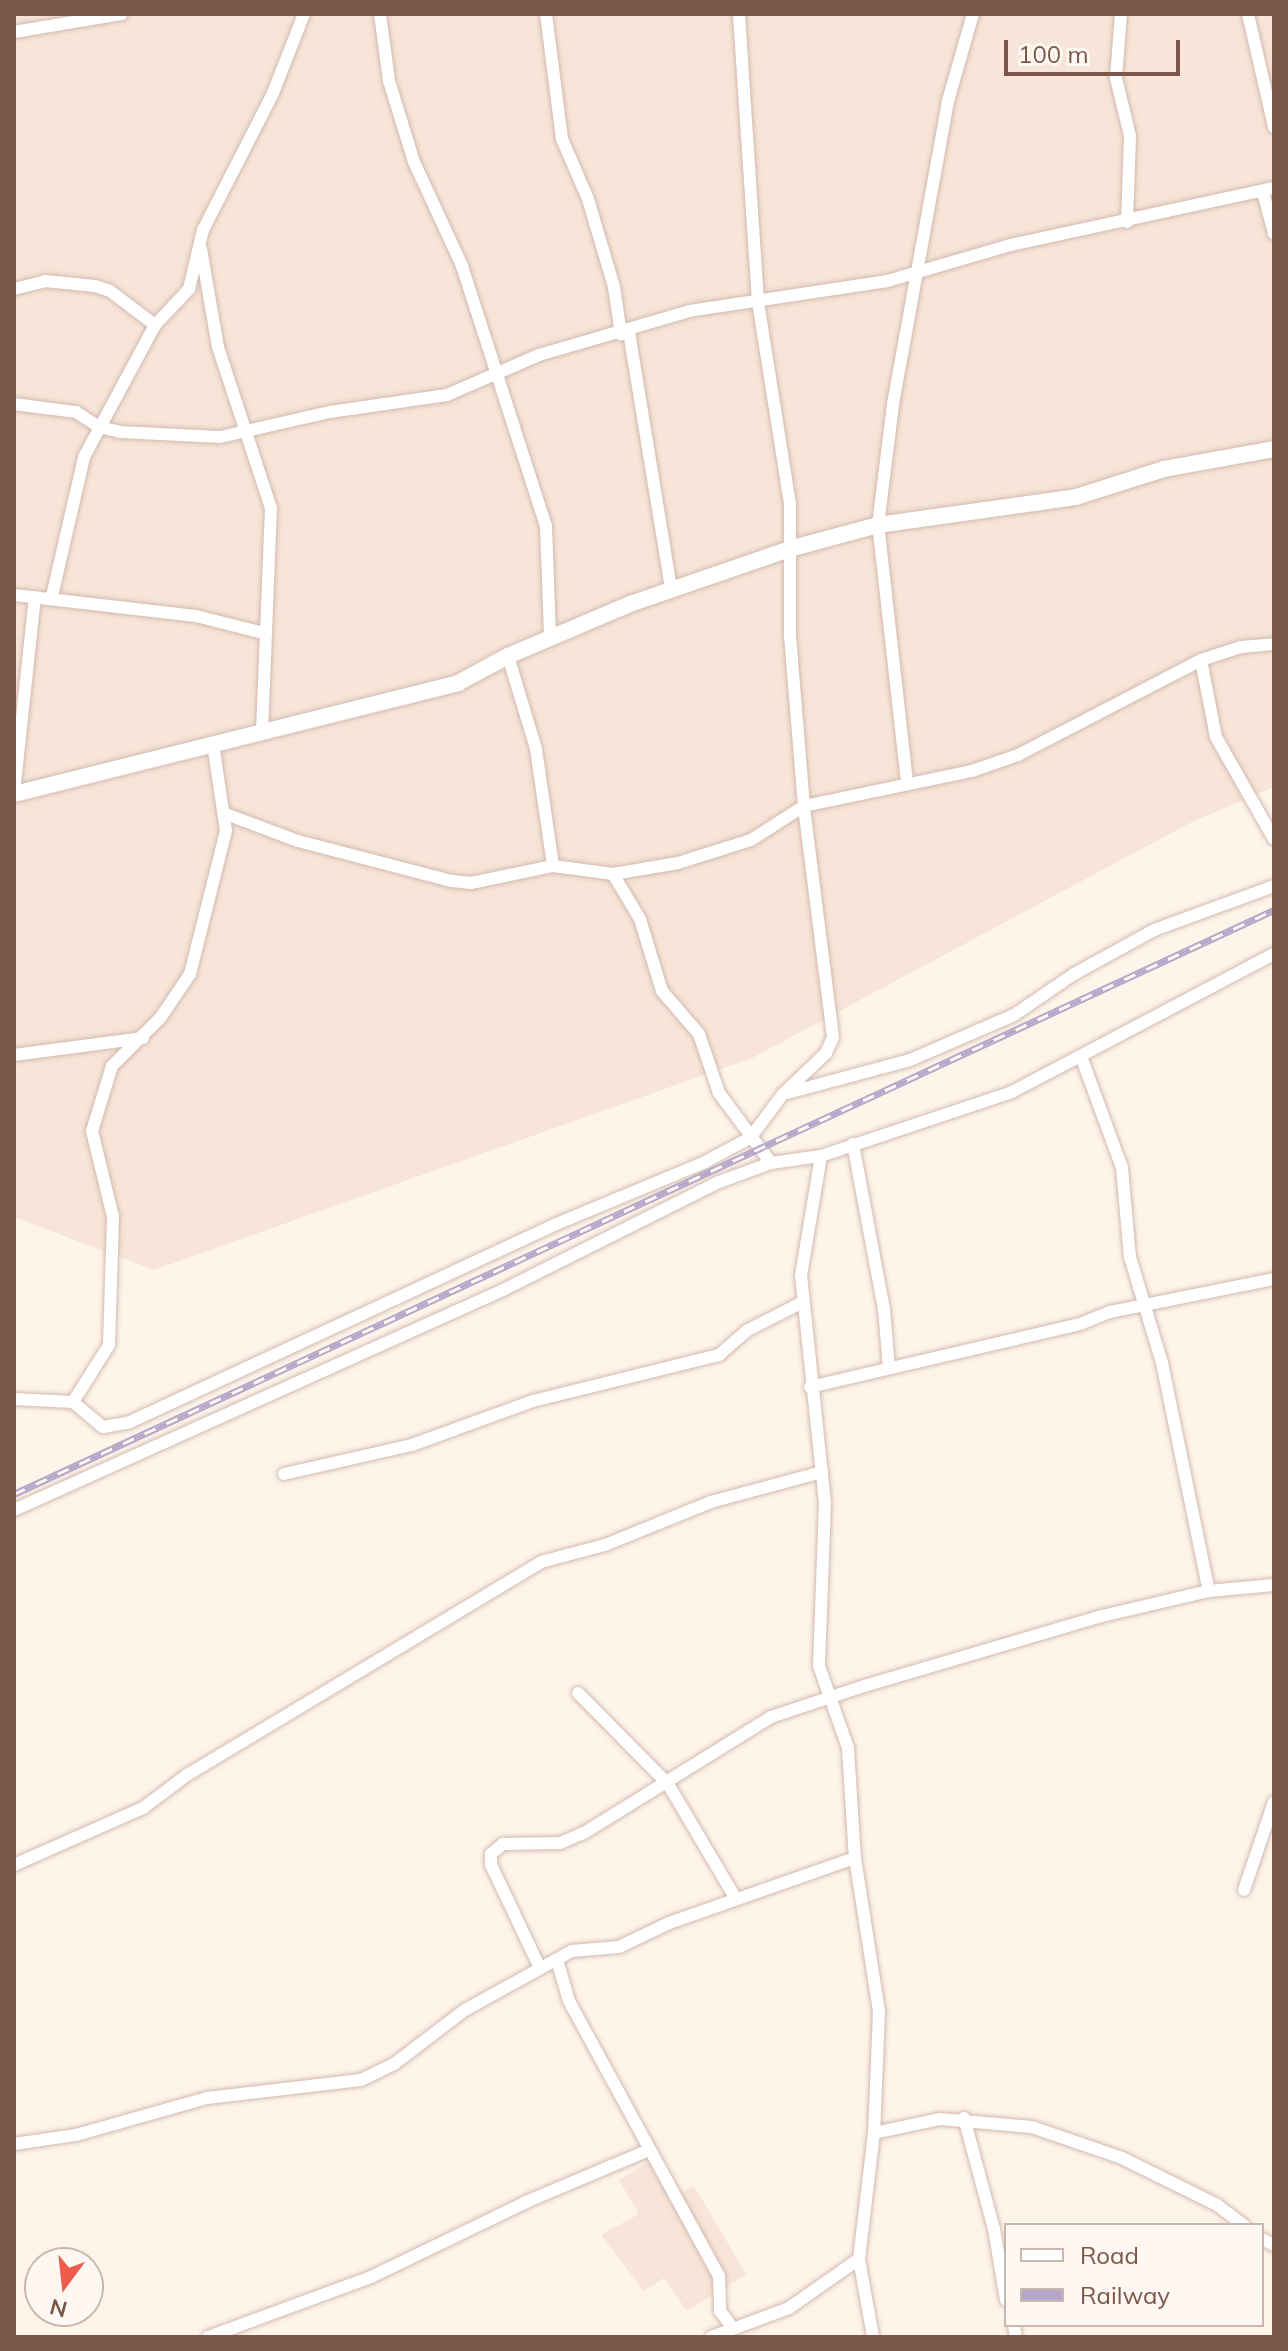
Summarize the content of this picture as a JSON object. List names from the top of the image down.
{
  "legend": ["Road", "Railway"],
  "scale_bar": "100 m",
  "north": "bottom"
}
